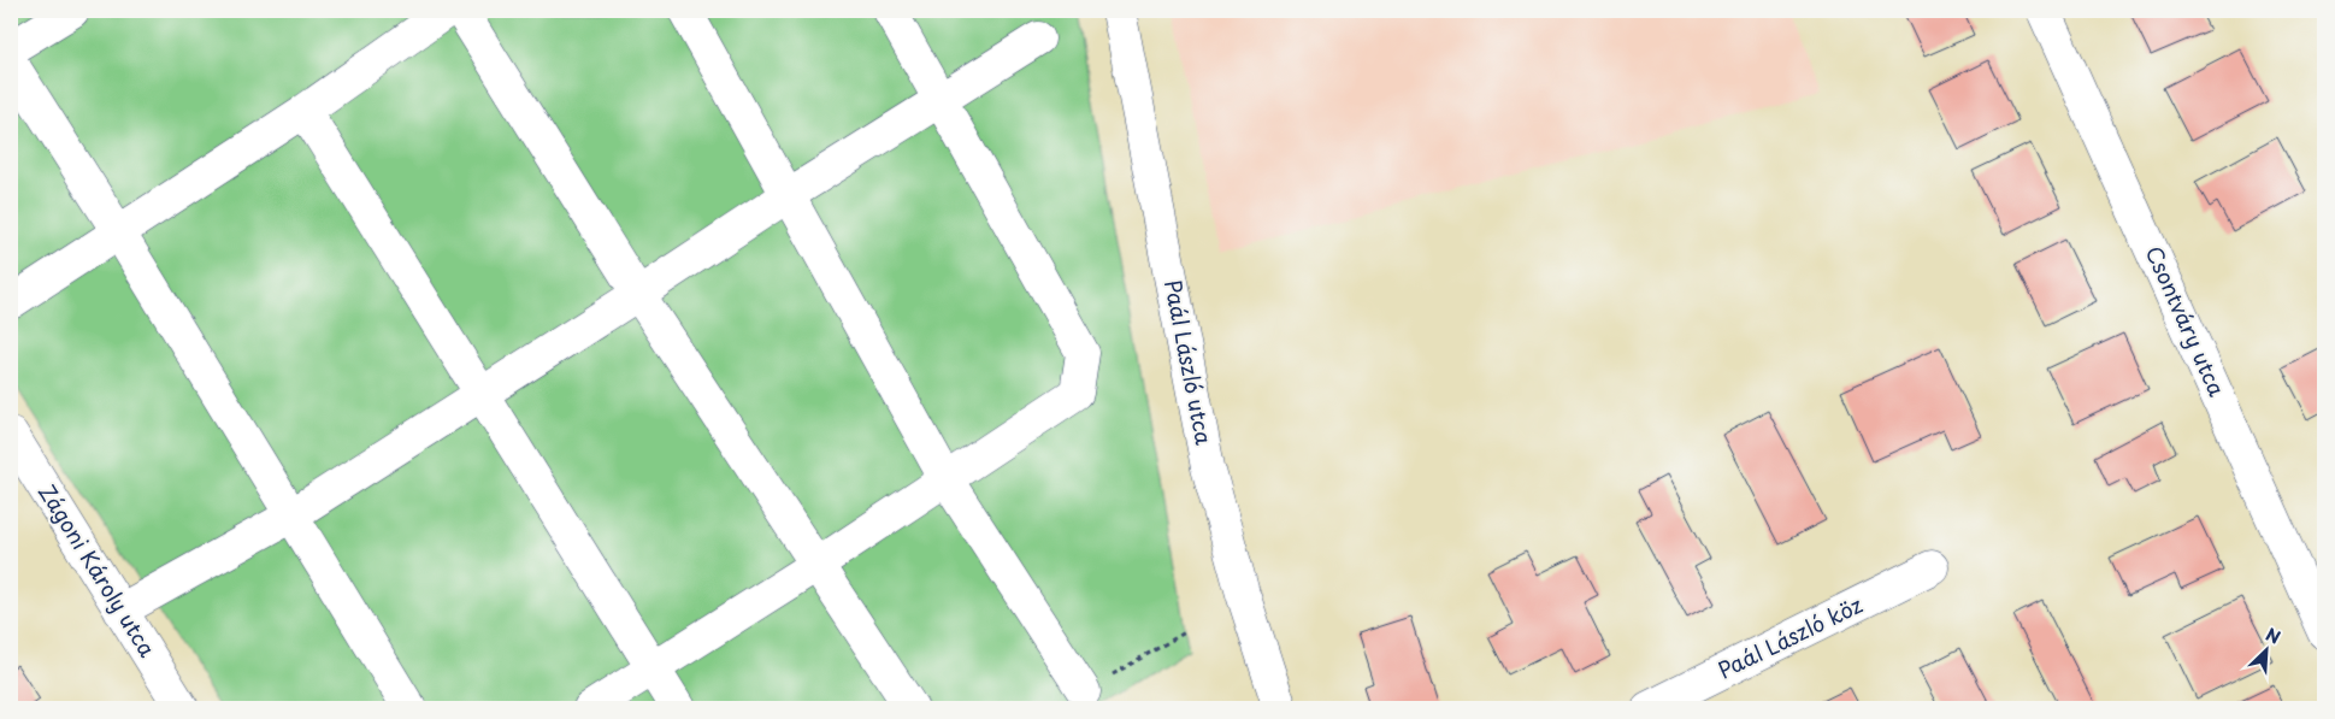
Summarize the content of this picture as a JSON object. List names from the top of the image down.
{
  "streets": {
    "street": [
      "Csontváry utca",
      "Paál László utca",
      "Zágoni Károly utca",
      "Paál László köz"
    ]
  },
  "north": "top right"
}
